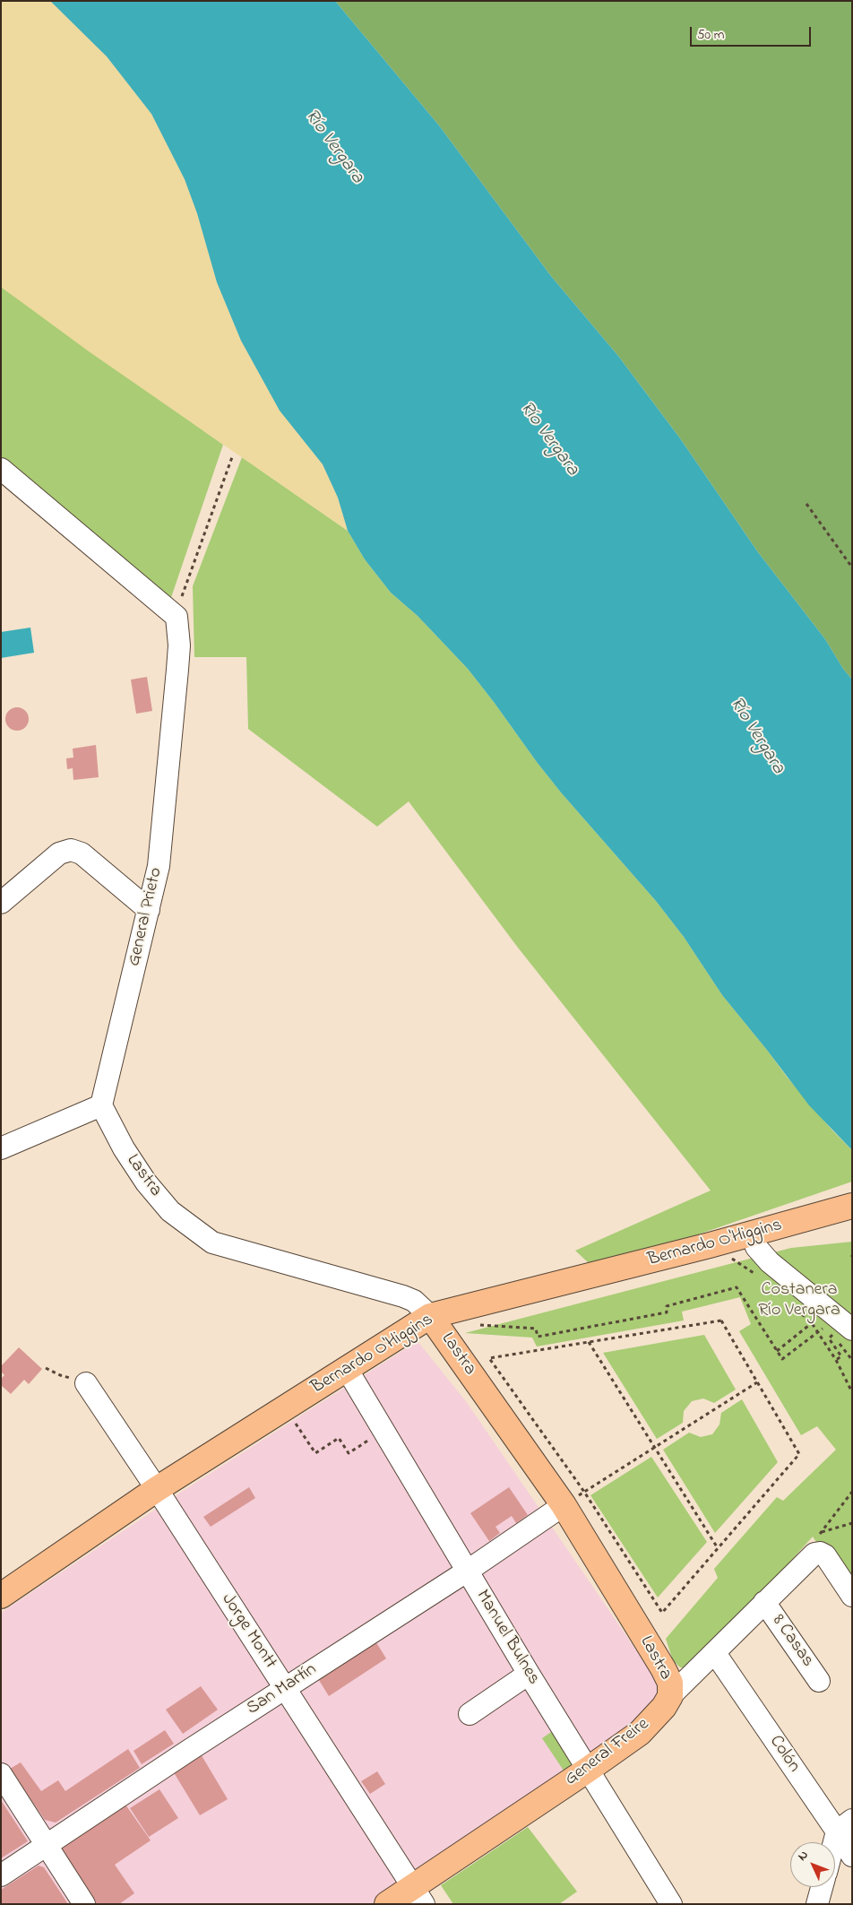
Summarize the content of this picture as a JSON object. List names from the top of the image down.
{
  "streets": {
    "main road": ["Lastra", "Bernardo O'Higgins", "General Freire"],
    "street": [
      "General Prieto",
      "Jorge Montt",
      "Manuel Bulnes",
      "8 Casas",
      "San Martín",
      "Colón"
    ]
  },
  "crossings": [
    ["General Prieto", "Lastra"],
    ["Lastra", "Bernardo O'Higgins"],
    ["Lastra", "San Martín"],
    ["Lastra", "General Freire"],
    ["Bernardo O'Higgins", "Jorge Montt"],
    ["Bernardo O'Higgins", "Manuel Bulnes"],
    ["Jorge Montt", "San Martín"],
    ["Jorge Montt", "General Freire"],
    ["Manuel Bulnes", "San Martín"],
    ["Manuel Bulnes", "General Freire"],
    ["8 Casas", "General Freire"],
    ["General Freire", "Colón"]
  ],
  "water": ["Río Vergara"],
  "parks": ["Costanera Río Vergara"],
  "scale_bar": "50 m",
  "north": "top left"
}
